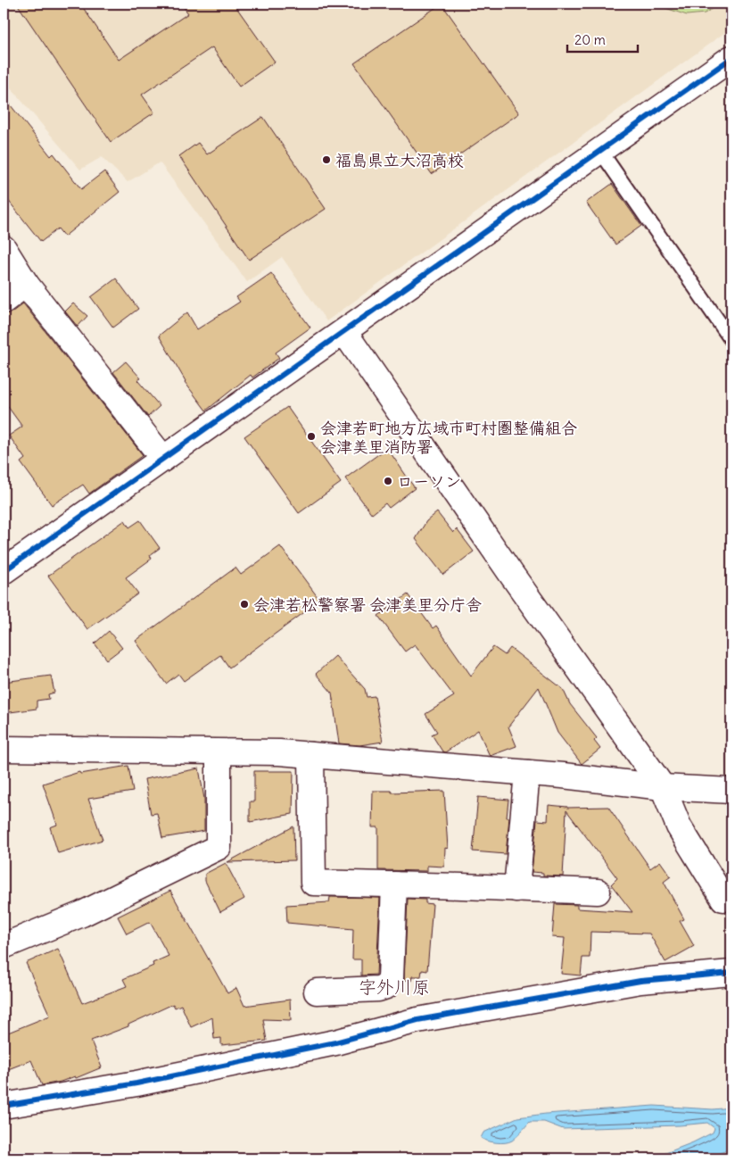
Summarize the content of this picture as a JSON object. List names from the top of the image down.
{
  "districts": ["字外川原"],
  "places": [
    "福島県立大沼高校",
    "会津若町地方広域市町村圏整備組合 会津美里消防署",
    "ローソン",
    "会津若松警察署 会津美里分庁舎"
  ],
  "scale_bar": "20 m"
}
